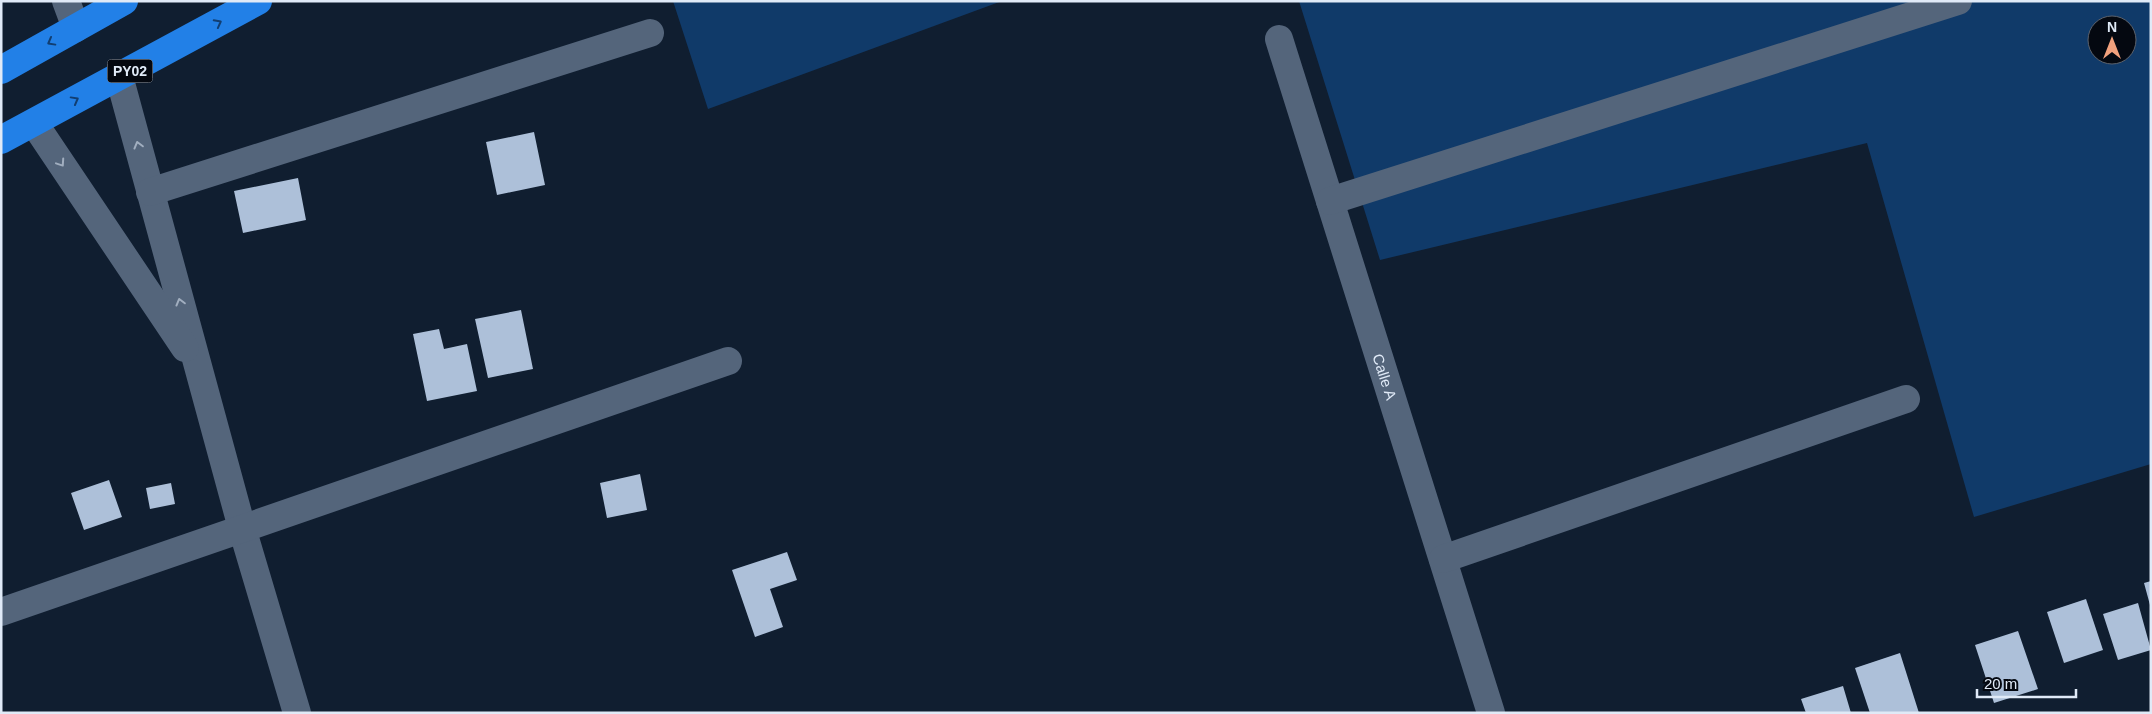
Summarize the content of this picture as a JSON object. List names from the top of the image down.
{
  "streets": {
    "highway": ["PY02"],
    "street": ["Calle A"]
  },
  "scale_bar": "20 m",
  "north": "top"
}
